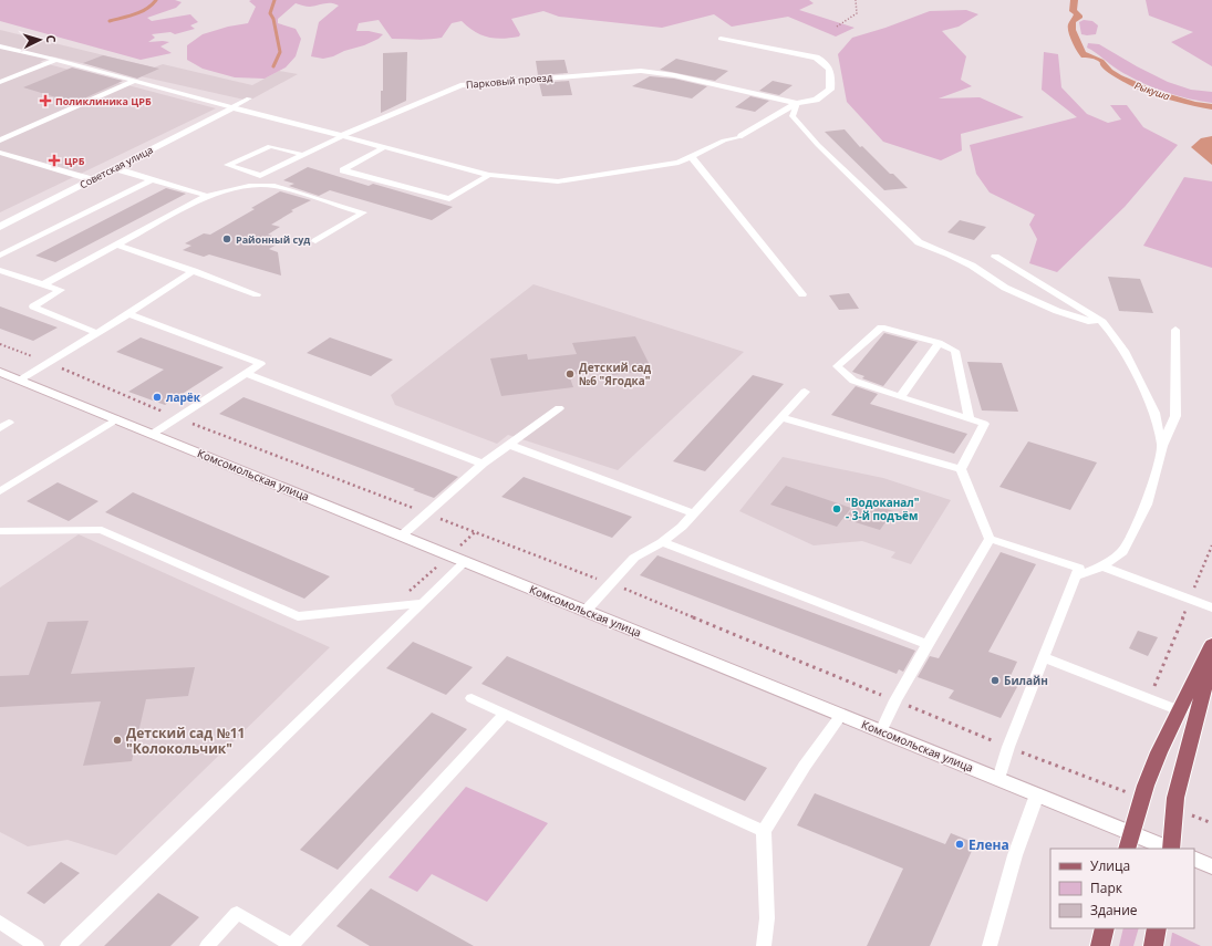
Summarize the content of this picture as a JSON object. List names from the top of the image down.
{
  "streets": {
    "street": ["Парковый проезд", "Советская улица", "Комсомольская улица"]
  },
  "water": ["Рыкуша"],
  "places": {
    "health": ["Поликлиника ЦРБ", "ЦРБ"],
    "other": [
      "Районный суд",
      "Детский сад №6 \"Ягодка\"",
      "ларёк",
      "\"Водоканал\" - 3-й подъём",
      "Билайн",
      "Детский сад №11 \"Колокольчик\"",
      "Елена"
    ]
  },
  "legend": ["Улица", "Парк", "Здание"],
  "north": "right"
}
